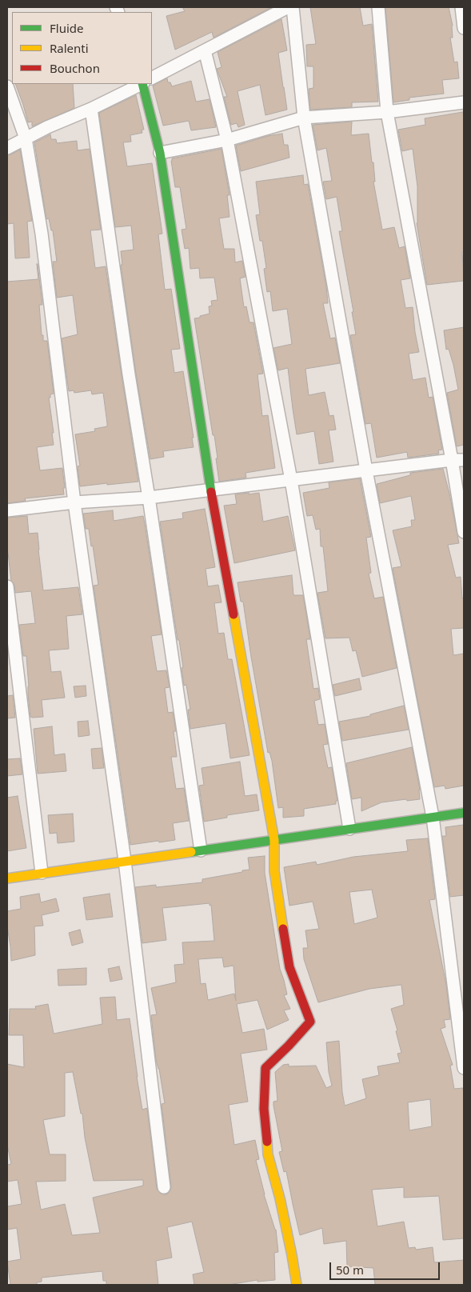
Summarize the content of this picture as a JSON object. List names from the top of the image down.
{
  "legend": ["Fluide", "Ralenti", "Bouchon"],
  "scale_bar": "50 m"
}
